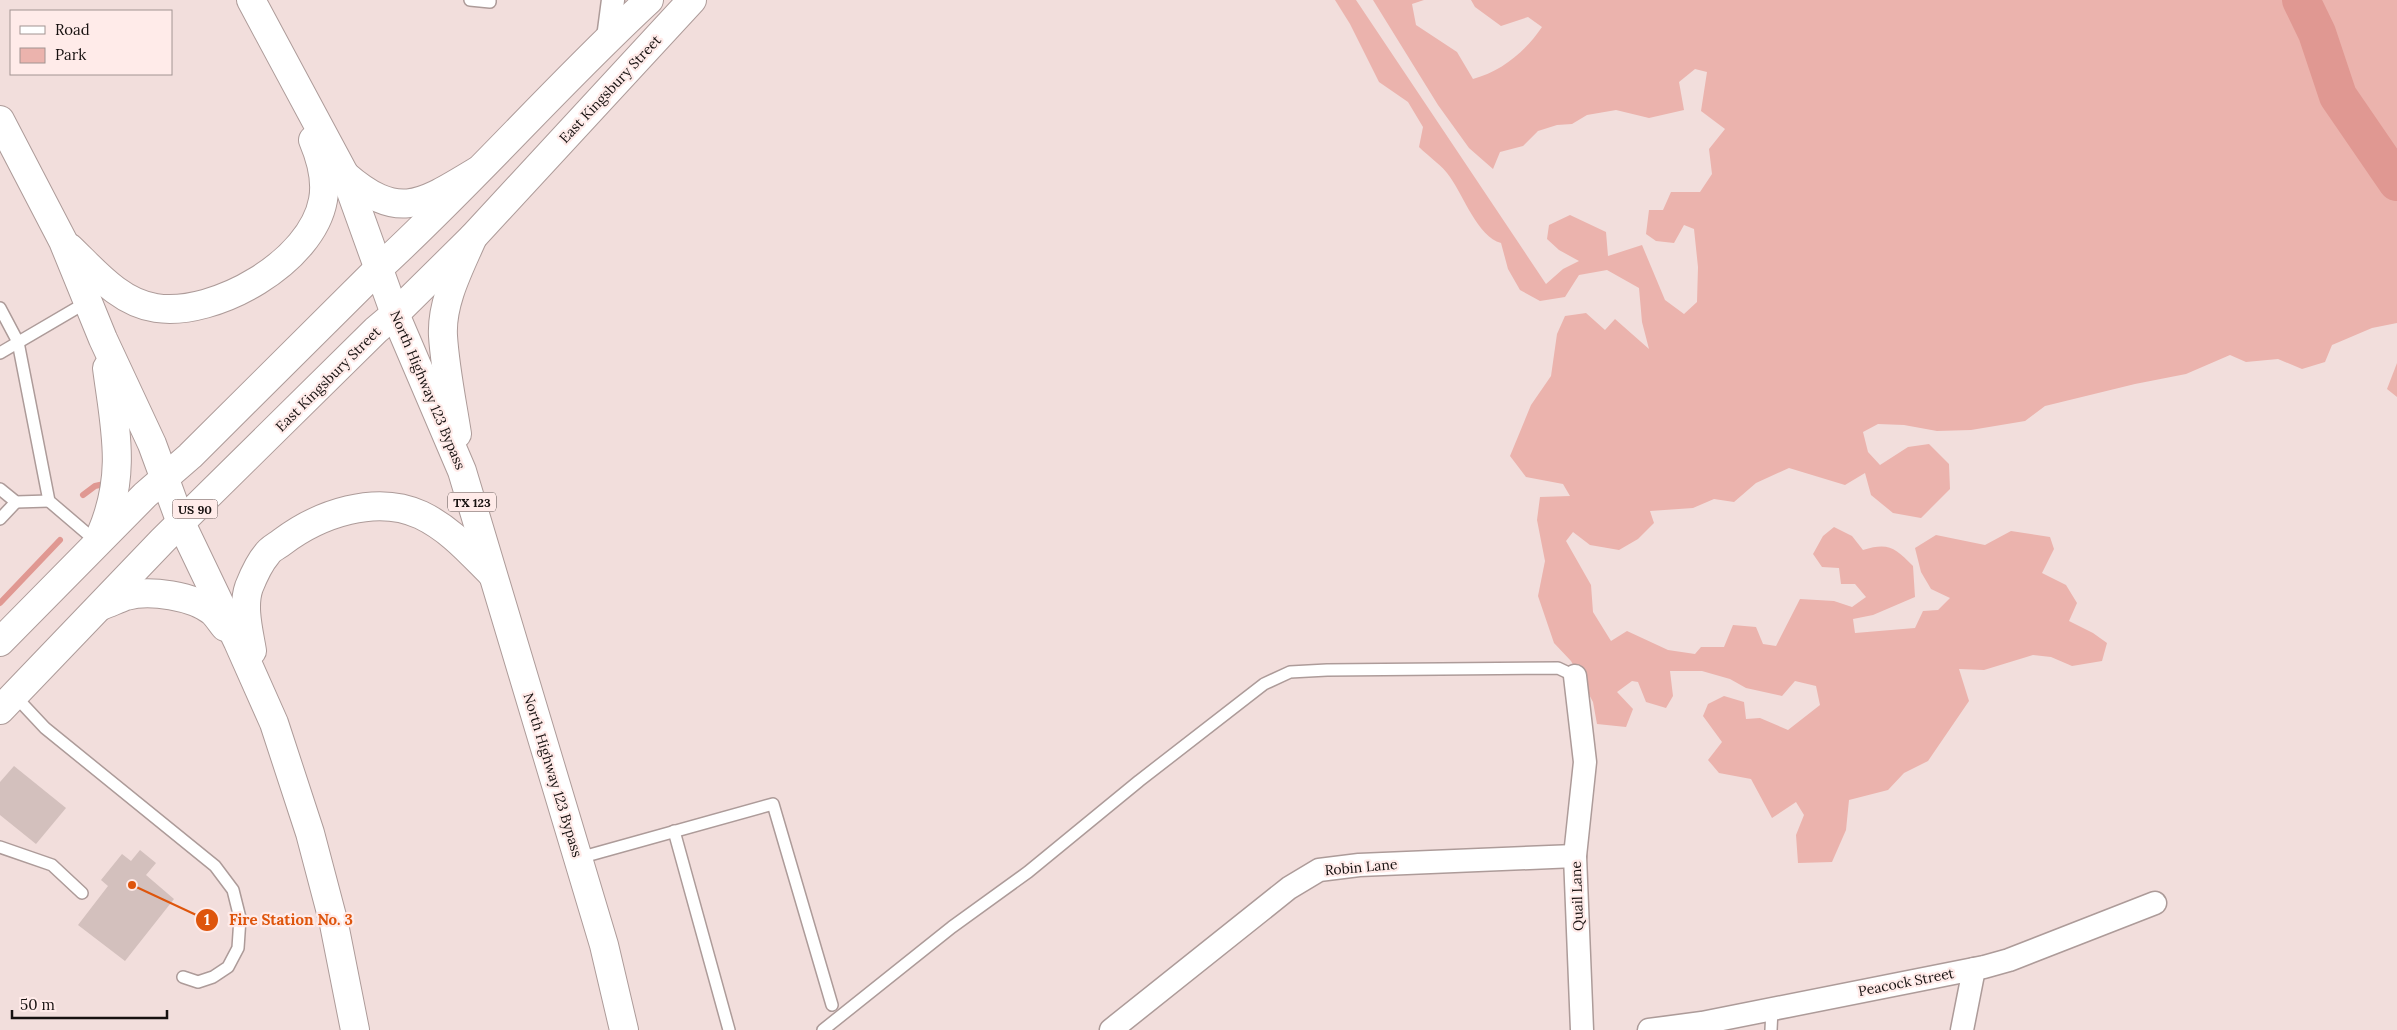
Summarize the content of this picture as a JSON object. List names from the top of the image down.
{
  "streets": {
    "main road": [
      "East Kingsbury Street",
      "North Highway 123 Bypass",
      "TX 123",
      "US 90"
    ],
    "street": ["Robin Lane", "Quail Lane", "Peacock Street"]
  },
  "crossings": [
    ["East Kingsbury Street", "North Highway 123 Bypass"],
    ["Robin Lane", "Quail Lane"]
  ],
  "places": ["Fire Station No. 3"],
  "legend": ["Road", "Park"],
  "scale_bar": "50 m"
}
